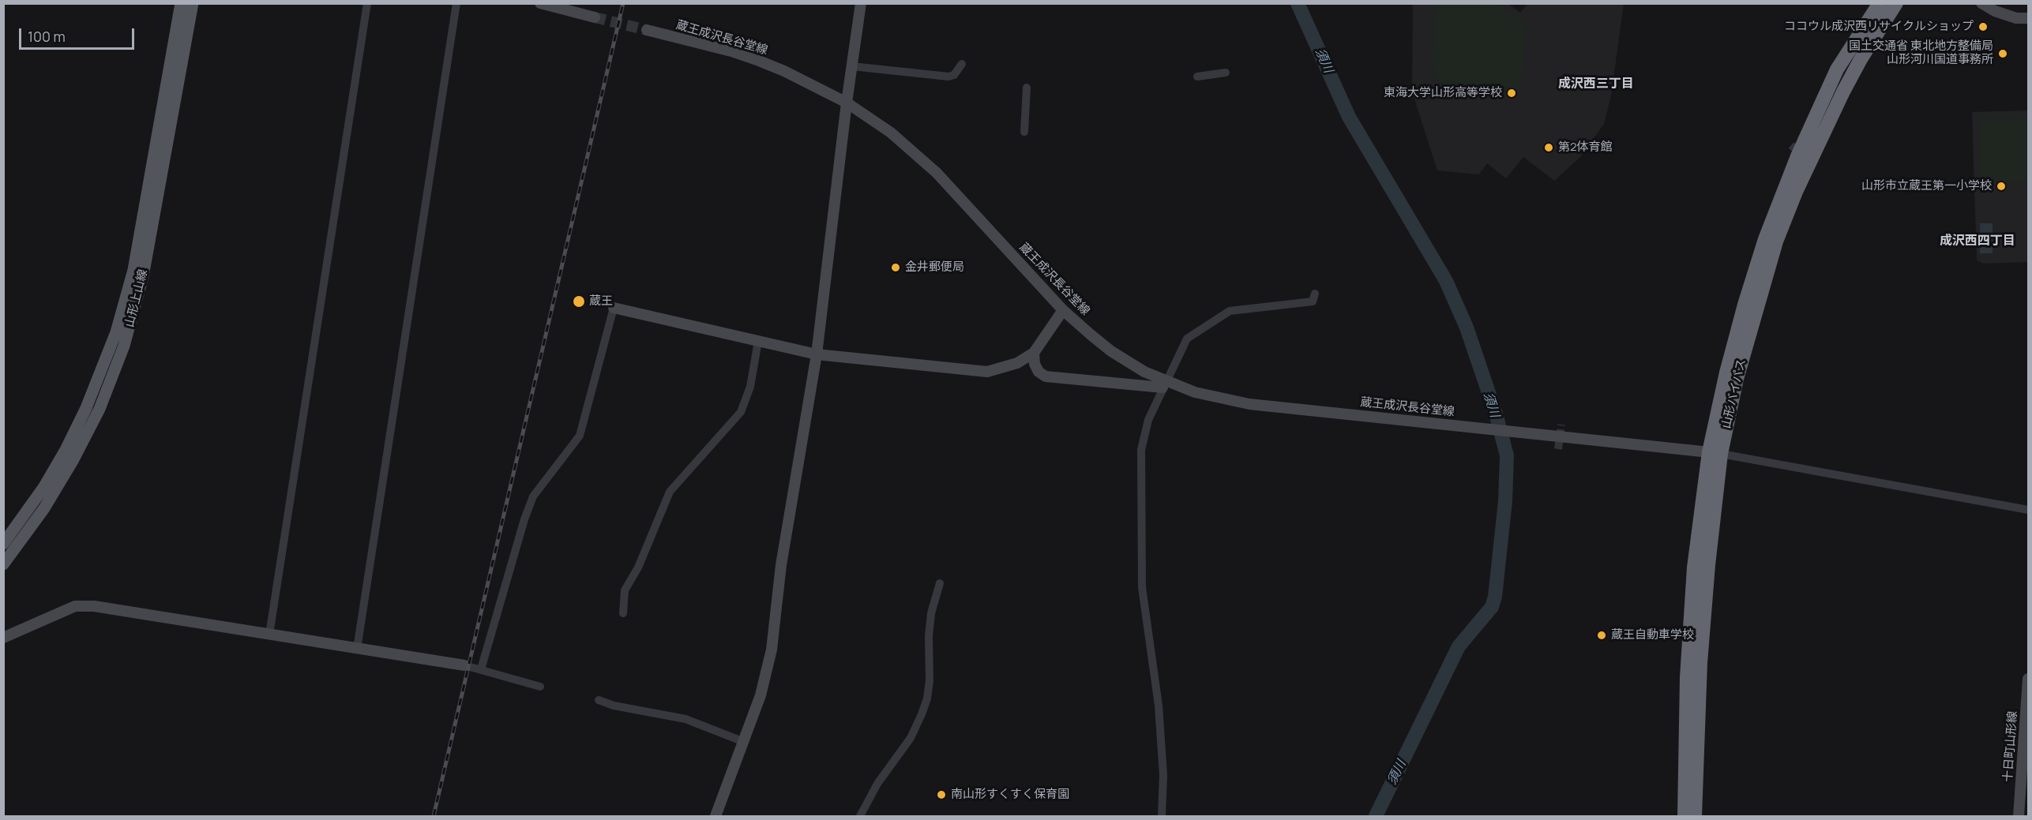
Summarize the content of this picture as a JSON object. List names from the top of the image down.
{
  "streets": {
    "highway": ["山形バイパス"],
    "main road": ["山形上山線"],
    "street": ["蔵王成沢長谷堂線", "十日町山形線"]
  },
  "crossings": [
    ["蔵王成沢長谷堂線", "山形バイパス"]
  ],
  "districts": ["成沢西三丁目", "成沢西四丁目"],
  "water": ["須川"],
  "places": [
    "ココウル成沢西リサイクルショップ",
    "国土交通省 東北地方整備局 山形河川国道事務所",
    "東海大学山形高等学校",
    "第2体育館",
    "山形市立蔵王第一小学校",
    "金井郵便局",
    "蔵王",
    "蔵王自動車学校",
    "南山形すくすく保育園"
  ],
  "scale_bar": "100 m"
}
